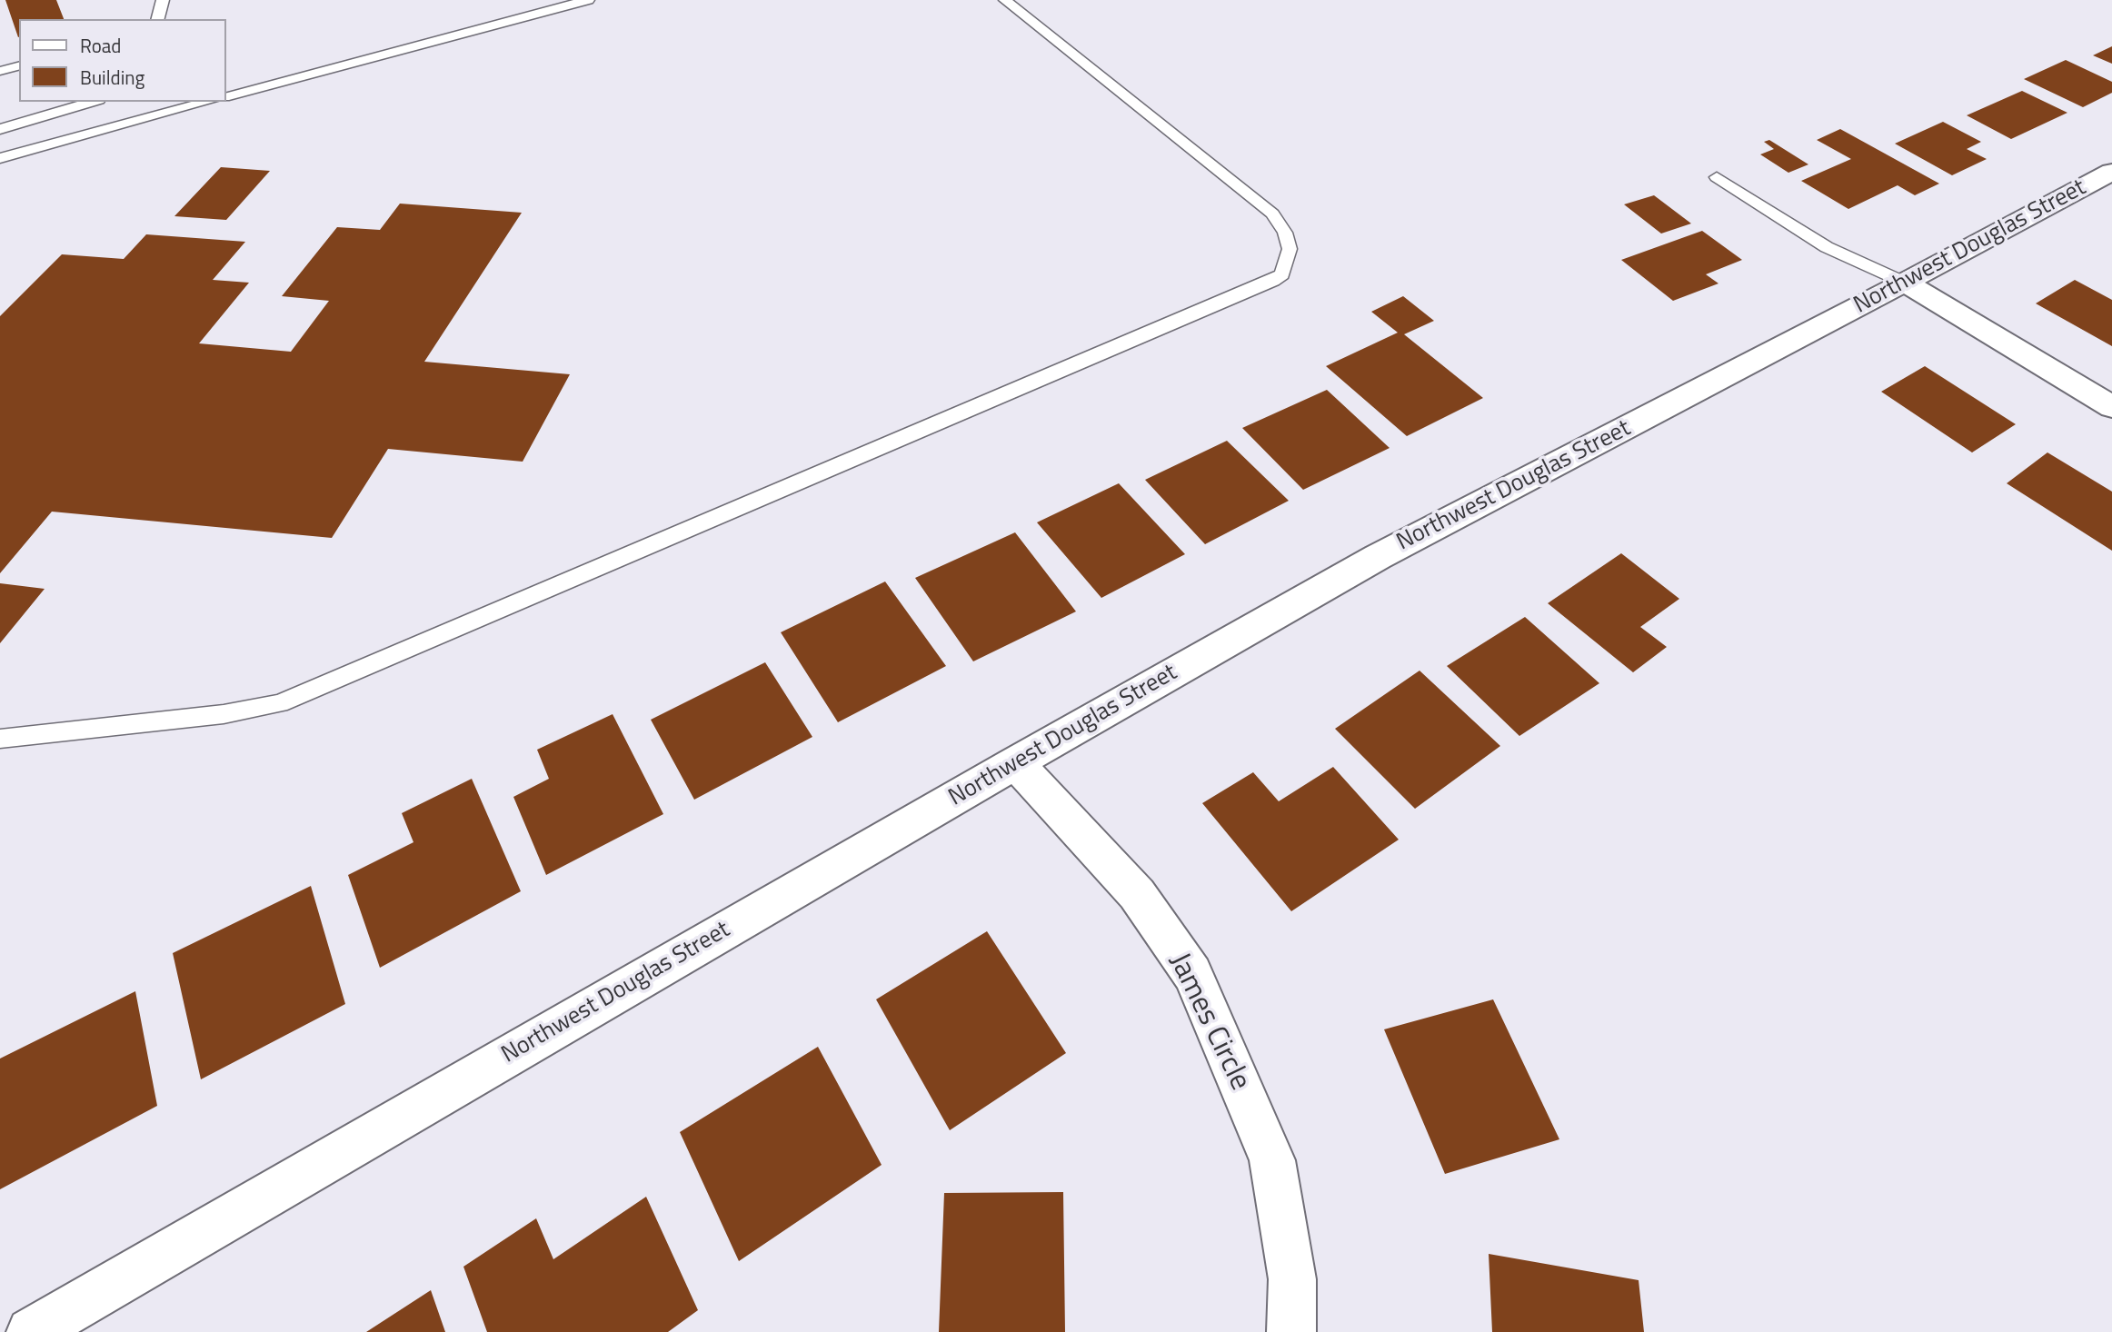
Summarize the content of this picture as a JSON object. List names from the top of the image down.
{
  "streets": {
    "street": ["Northwest Douglas Street", "James Circle"]
  },
  "crossings": [
    ["Northwest Douglas Street", "James Circle"]
  ],
  "legend": ["Road", "Building"]
}
